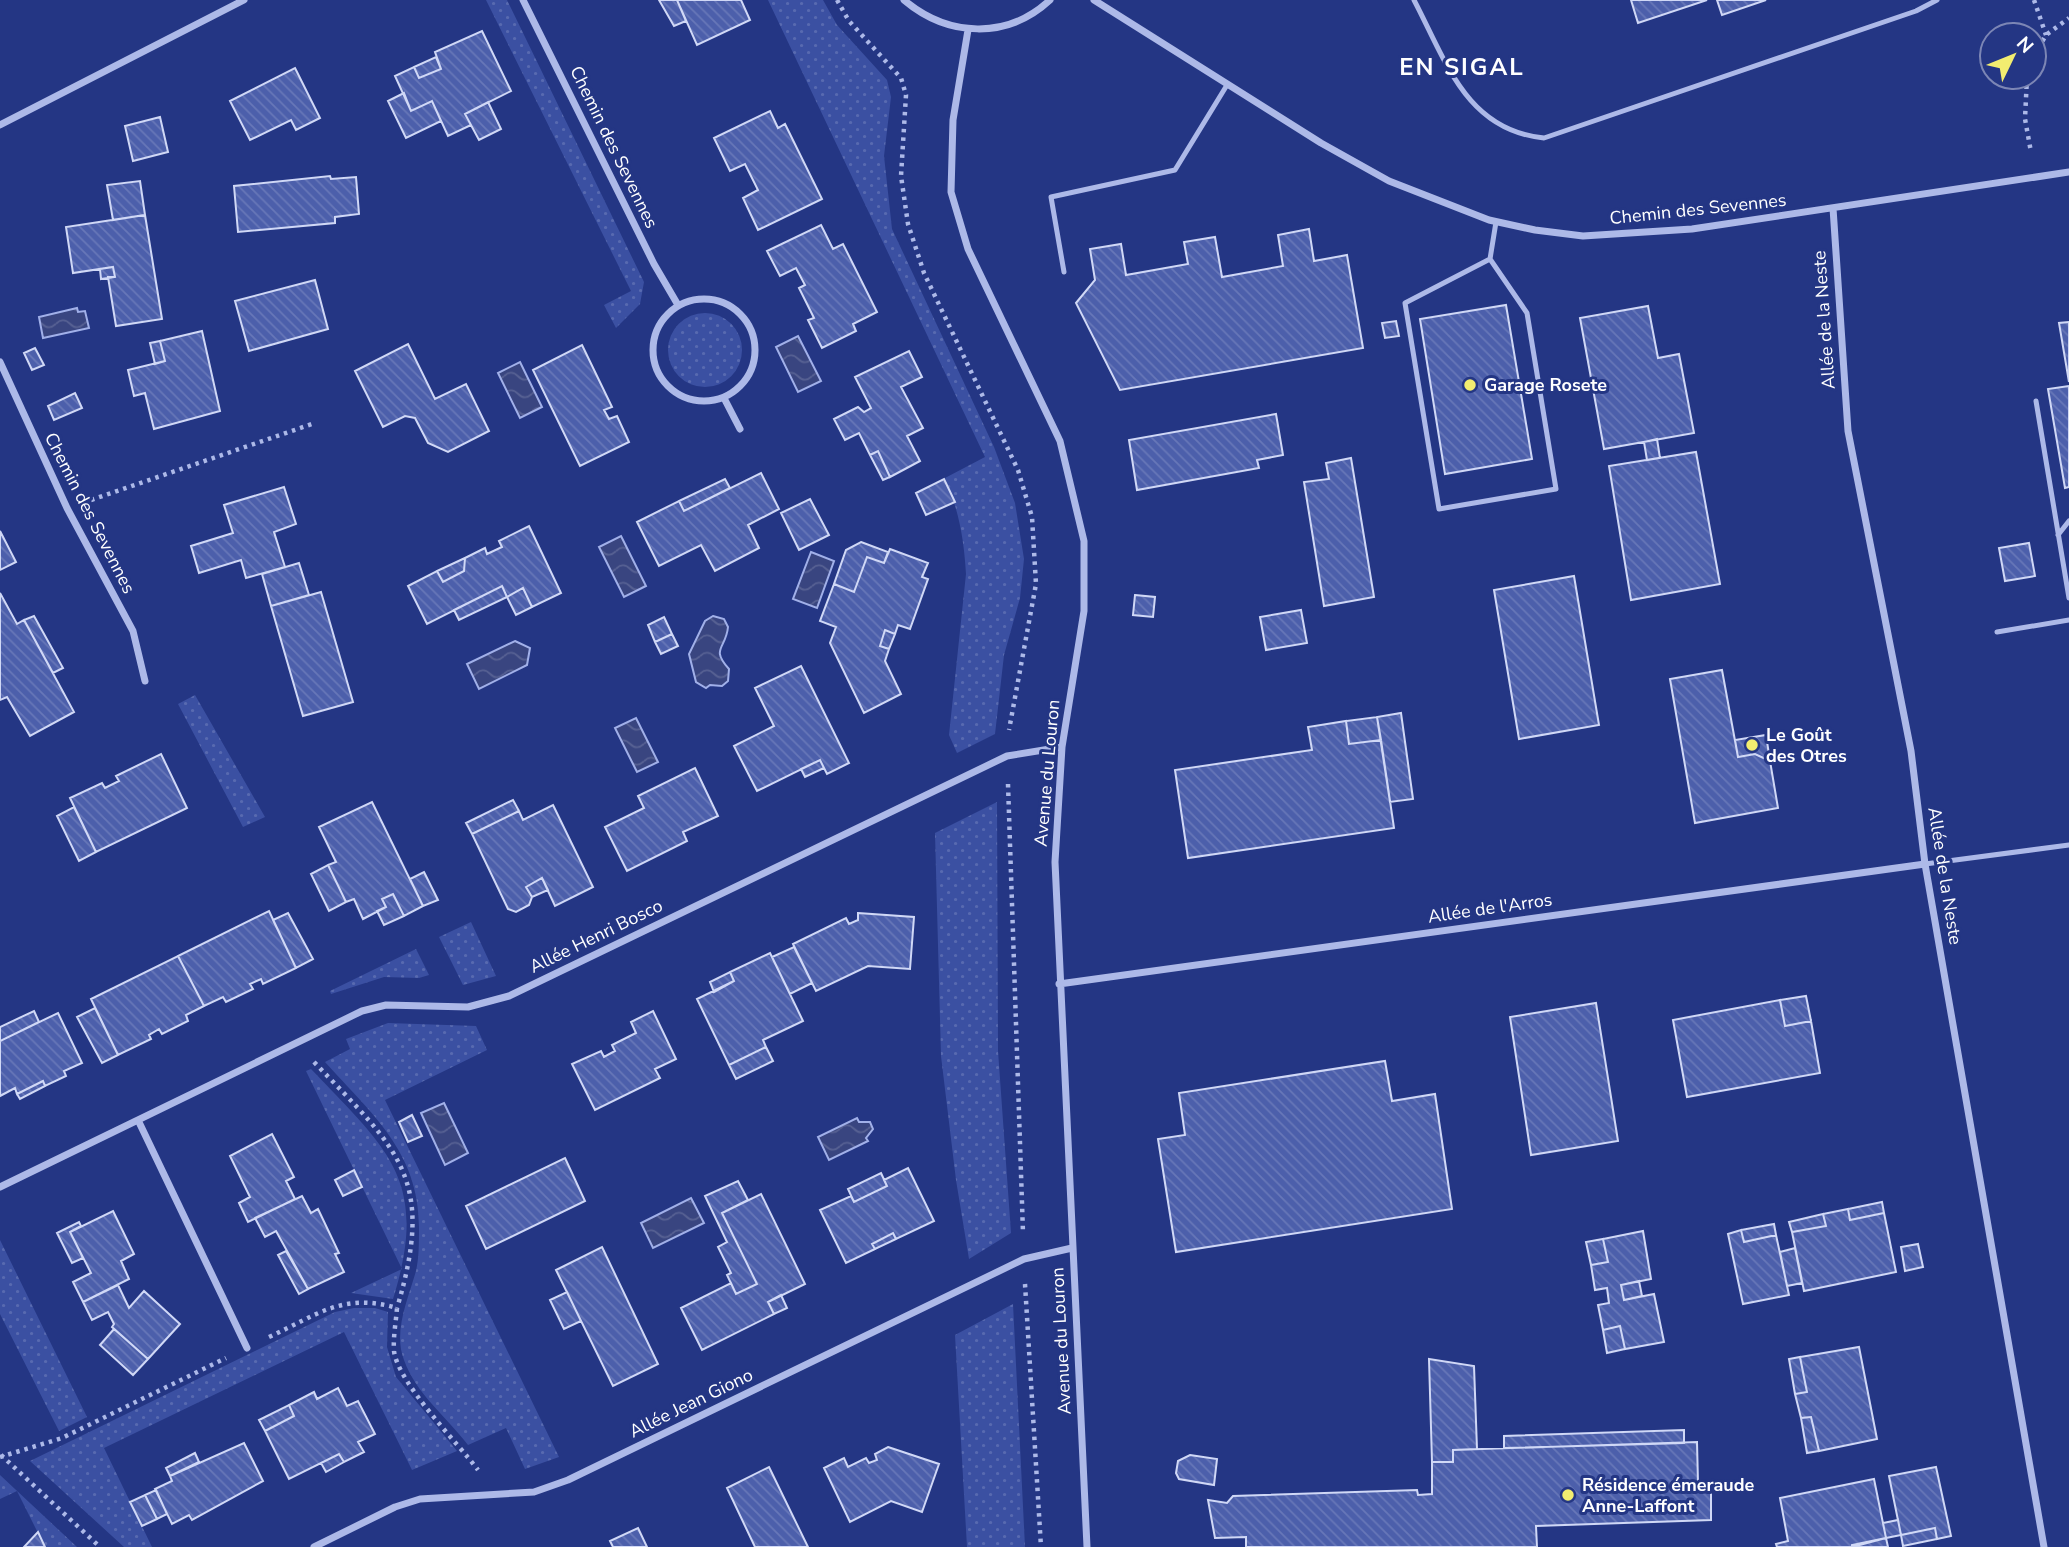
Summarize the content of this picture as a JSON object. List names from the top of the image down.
{
  "streets": {
    "street": [
      "Chemin des Sevennes",
      "Allée de la Neste",
      "Avenue du Louron",
      "Allée de l'Arros",
      "Allée Henri Bosco",
      "Allée Jean Giono"
    ]
  },
  "crossings": [
    ["Chemin des Sevennes", "Allée de la Neste"],
    ["Allée de la Neste", "Allée de l'Arros"],
    ["Avenue du Louron", "Allée de l'Arros"],
    ["Avenue du Louron", "Allée Henri Bosco"],
    ["Avenue du Louron", "Allée Jean Giono"]
  ],
  "districts": ["EN SIGAL"],
  "places": ["Garage Rosete", "Le Goût des Otres", "Résidence émeraude Anne-Laffont"],
  "north": "top right"
}
